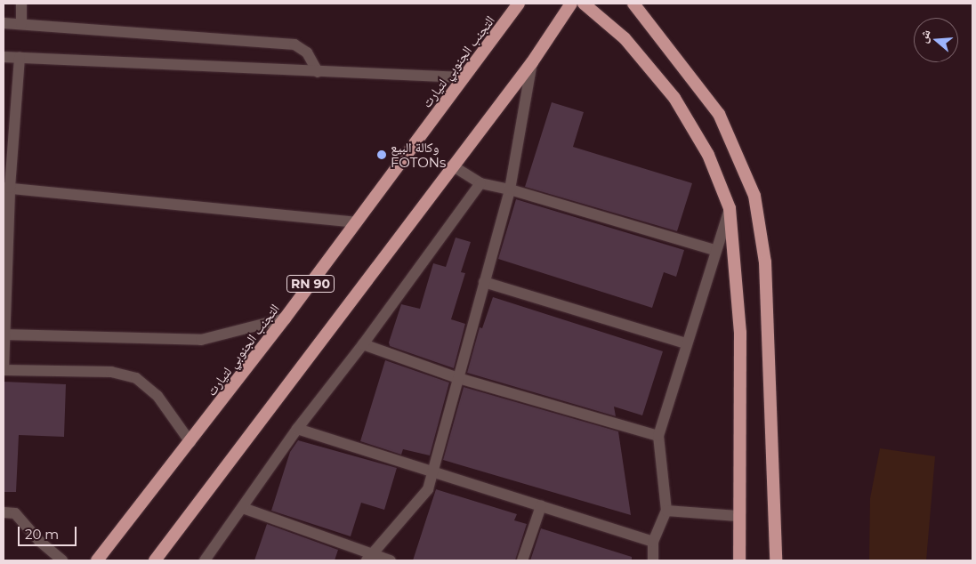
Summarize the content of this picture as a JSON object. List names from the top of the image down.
{
  "streets": {
    "highway": ["التجنب الجنوبي لتيارت", "RN 90"]
  },
  "places": ["وكالة البيع FOTONs"],
  "scale_bar": "20 m",
  "north": "left"
}
